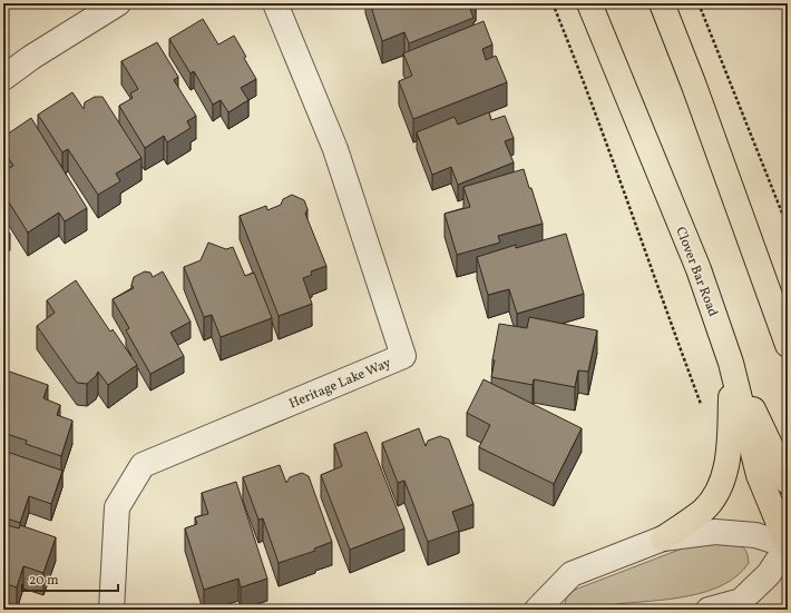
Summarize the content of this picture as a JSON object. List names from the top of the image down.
{
  "streets": {
    "main road": ["Clover Bar Road"],
    "street": ["Heritage Lake Way"]
  },
  "scale_bar": "20 m"
}
